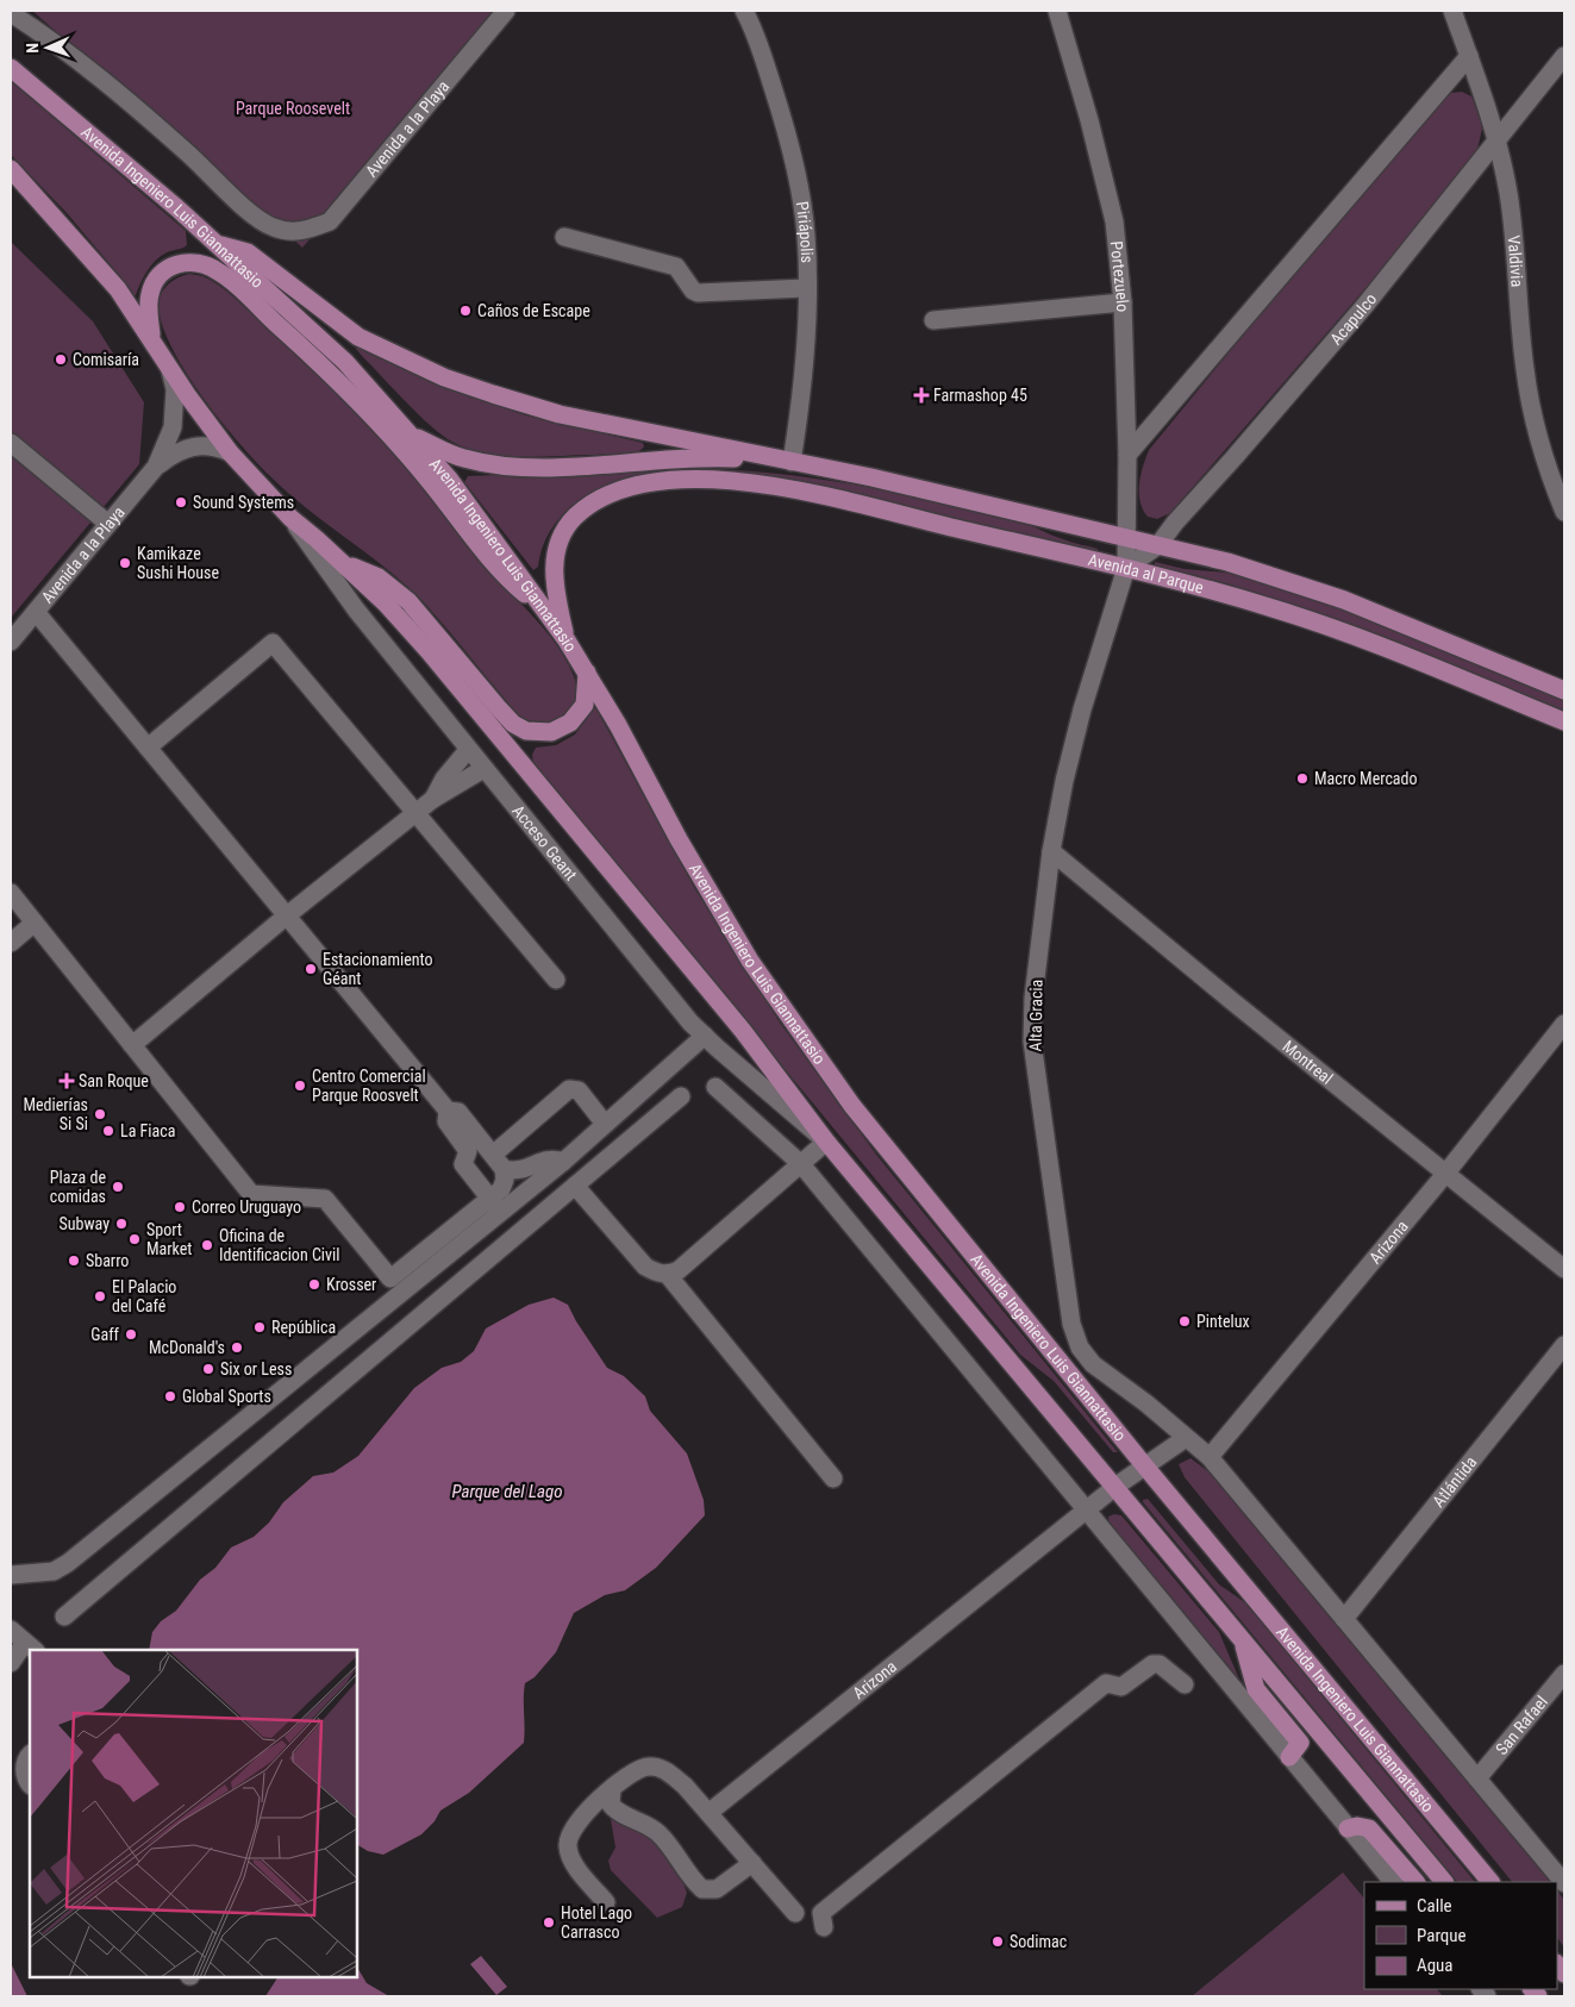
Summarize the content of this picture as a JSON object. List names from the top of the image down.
{
  "streets": {
    "main road": ["Avenida Ingeniero Luis Giannattasio", "Avenida al Parque"],
    "street": [
      "Avenida a la Playa",
      "Piriápolis",
      "Valdivia",
      "Portezuelo",
      "Acapulco",
      "Acceso Geant",
      "Alta Gracia",
      "Montreal",
      "Arizona",
      "Atlántida",
      "San Rafael"
    ]
  },
  "crossings": [
    ["Avenida Ingeniero Luis Giannattasio", "Avenida al Parque"],
    ["Avenida Ingeniero Luis Giannattasio", "Acceso Geant"],
    ["Avenida Ingeniero Luis Giannattasio", "Arizona"],
    ["Piriápolis", "Avenida al Parque"],
    ["Valdivia", "Acapulco"],
    ["Portezuelo", "Acapulco"],
    ["Portezuelo", "Avenida al Parque"],
    ["Portezuelo", "Alta Gracia"],
    ["Acapulco", "Avenida al Parque"],
    ["Acapulco", "Alta Gracia"],
    ["Avenida al Parque", "Alta Gracia"],
    ["Alta Gracia", "Montreal"],
    ["Alta Gracia", "Arizona"],
    ["Montreal", "Arizona"]
  ],
  "water": ["Parque del Lago"],
  "parks": ["Parque Roosevelt"],
  "places": {
    "other": [
      "Caños de Escape",
      "Comisaría",
      "Sound Systems",
      "Kamikaze Sushi House",
      "Macro Mercado",
      "Estacionamiento Géant",
      "Centro Comercial Parque Roosvelt",
      "Medierías Si Si",
      "La Fiaca",
      "Plaza de comidas",
      "Correo Uruguayo",
      "Subway",
      "Sport Market",
      "Oficina de Identificacion Civil",
      "Sbarro",
      "Krosser",
      "El Palacio del Café",
      "Pintelux",
      "República",
      "Gaff",
      "McDonald's",
      "Six or Less",
      "Global Sports",
      "Hotel Lago Carrasco",
      "Sodimac"
    ],
    "health": ["Farmashop 45", "San Roque"]
  },
  "legend": ["Calle", "Parque", "Agua"],
  "north": "left"
}
